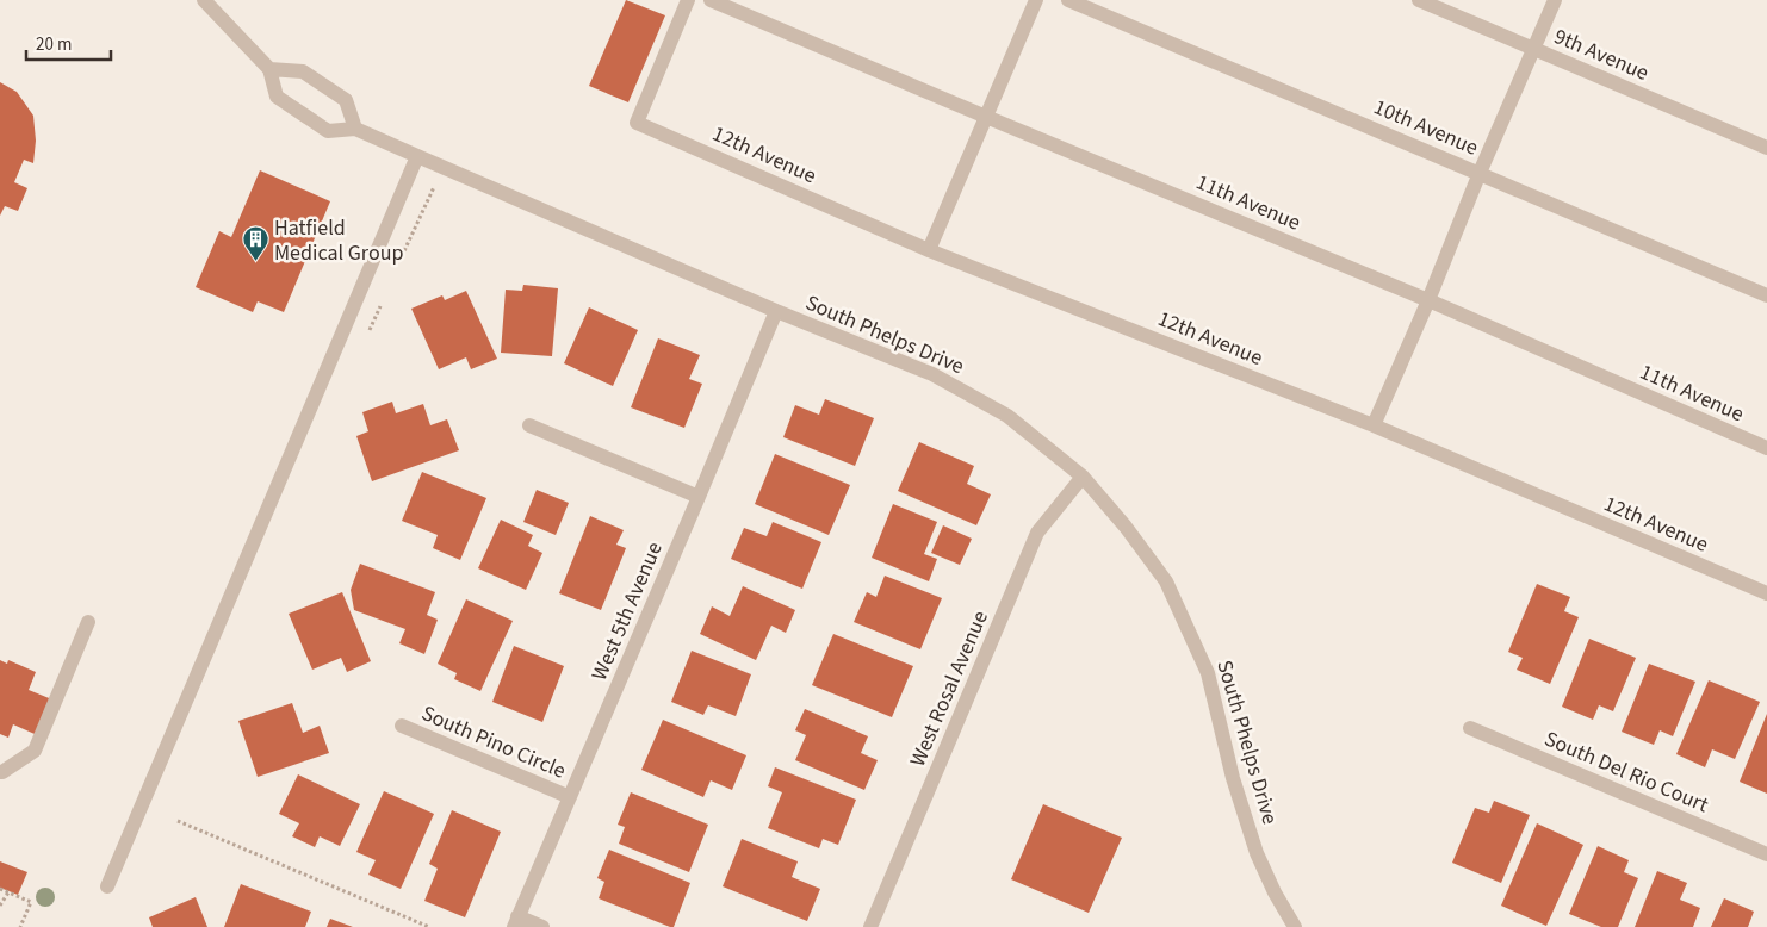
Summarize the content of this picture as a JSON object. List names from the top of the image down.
{
  "streets": {
    "street": [
      "9th Avenue",
      "10th Avenue",
      "12th Avenue",
      "11th Avenue",
      "South Phelps Drive",
      "West 5th Avenue",
      "West Rosal Avenue",
      "South Pino Circle",
      "South Del Rio Court"
    ]
  },
  "crossings": [
    ["South Phelps Drive", "West 5th Avenue"],
    ["South Phelps Drive", "West Rosal Avenue"],
    ["West 5th Avenue", "South Pino Circle"]
  ],
  "places": {
    "building": ["Hatfield Medical Group"]
  },
  "scale_bar": "20 m"
}
